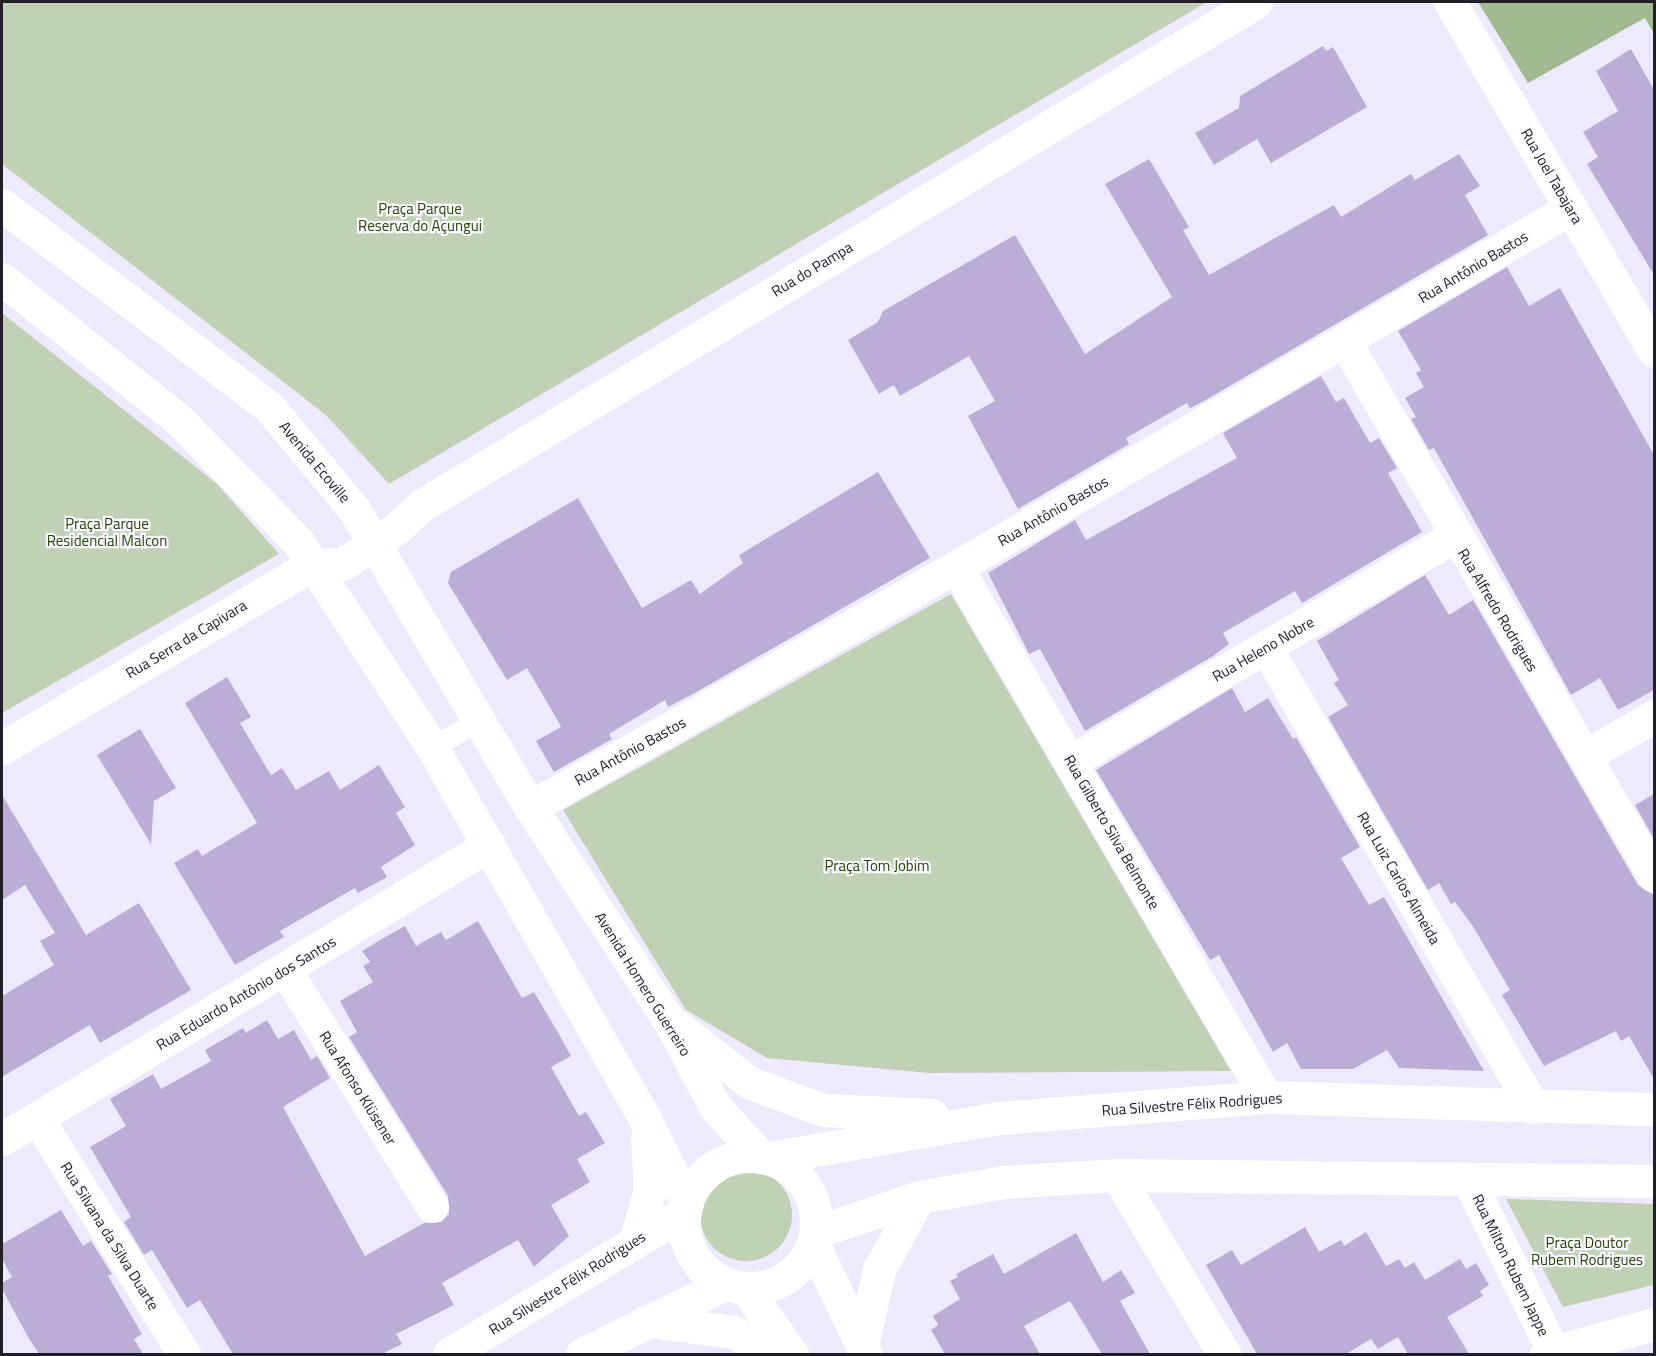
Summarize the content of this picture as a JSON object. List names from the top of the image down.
{
  "streets": {
    "street": [
      "Rua Joel Tabajara",
      "Rua Antônio Bastos",
      "Rua do Pampa",
      "Avenida Ecoville",
      "Rua Alfredo Rodrigues",
      "Rua Serra da Capivara",
      "Rua Heleno Nobre",
      "Rua Gilberto Silva Belmonte",
      "Rua Luiz Carlos Almeida",
      "Avenida Homero Guerreiro",
      "Rua Eduardo Antônio dos Santos",
      "Rua Afonso Klüsener",
      "Rua Silvestre Félix Rodrigues",
      "Rua Silvana da Silva Duarte",
      "Rua Milton Rubem Jappe"
    ]
  },
  "crossings": [
    ["Rua Joel Tabajara", "Rua Antônio Bastos"],
    ["Rua Antônio Bastos", "Avenida Ecoville"],
    ["Rua Antônio Bastos", "Rua Alfredo Rodrigues"],
    ["Rua Antônio Bastos", "Rua Gilberto Silva Belmonte"],
    ["Rua Antônio Bastos", "Avenida Homero Guerreiro"],
    ["Rua do Pampa", "Avenida Ecoville"],
    ["Rua do Pampa", "Rua Serra da Capivara"],
    ["Avenida Ecoville", "Rua Serra da Capivara"],
    ["Avenida Ecoville", "Avenida Homero Guerreiro"],
    ["Rua Alfredo Rodrigues", "Rua Heleno Nobre"],
    ["Rua Heleno Nobre", "Rua Gilberto Silva Belmonte"],
    ["Rua Heleno Nobre", "Rua Luiz Carlos Almeida"],
    ["Rua Gilberto Silva Belmonte", "Rua Silvestre Félix Rodrigues"],
    ["Rua Luiz Carlos Almeida", "Rua Silvestre Félix Rodrigues"],
    ["Avenida Homero Guerreiro", "Rua Silvestre Félix Rodrigues"],
    ["Rua Eduardo Antônio dos Santos", "Rua Afonso Klüsener"],
    ["Rua Eduardo Antônio dos Santos", "Rua Silvana da Silva Duarte"]
  ],
  "parks": [
    "Praça Parque Reserva do Açungui",
    "Praça Parque Residencial Malcon",
    "Praça Tom Jobim",
    "Praça Doutor Rubem Rodrigues"
  ]
}
